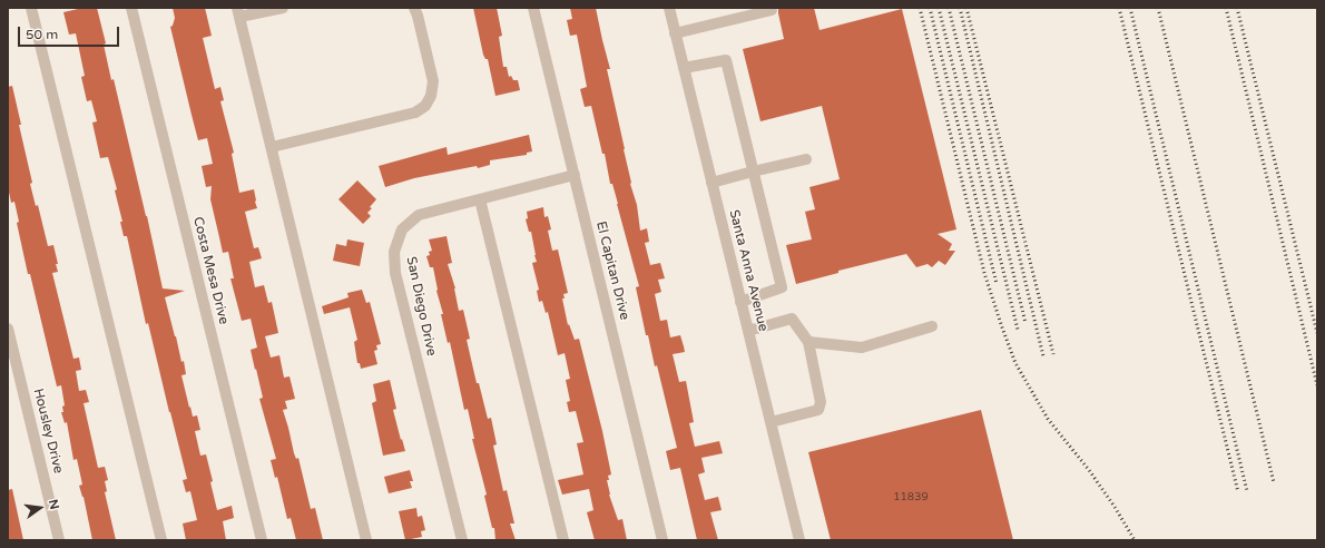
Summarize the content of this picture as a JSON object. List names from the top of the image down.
{
  "streets": {
    "street": [
      "Costa Mesa Drive",
      "El Capitan Drive",
      "Santa Anna Avenue",
      "San Diego Drive",
      "Housley Drive"
    ]
  },
  "crossings": [
    ["El Capitan Drive", "San Diego Drive"]
  ],
  "house_numbers": ["11839"],
  "scale_bar": "50 m",
  "north": "right"
}
